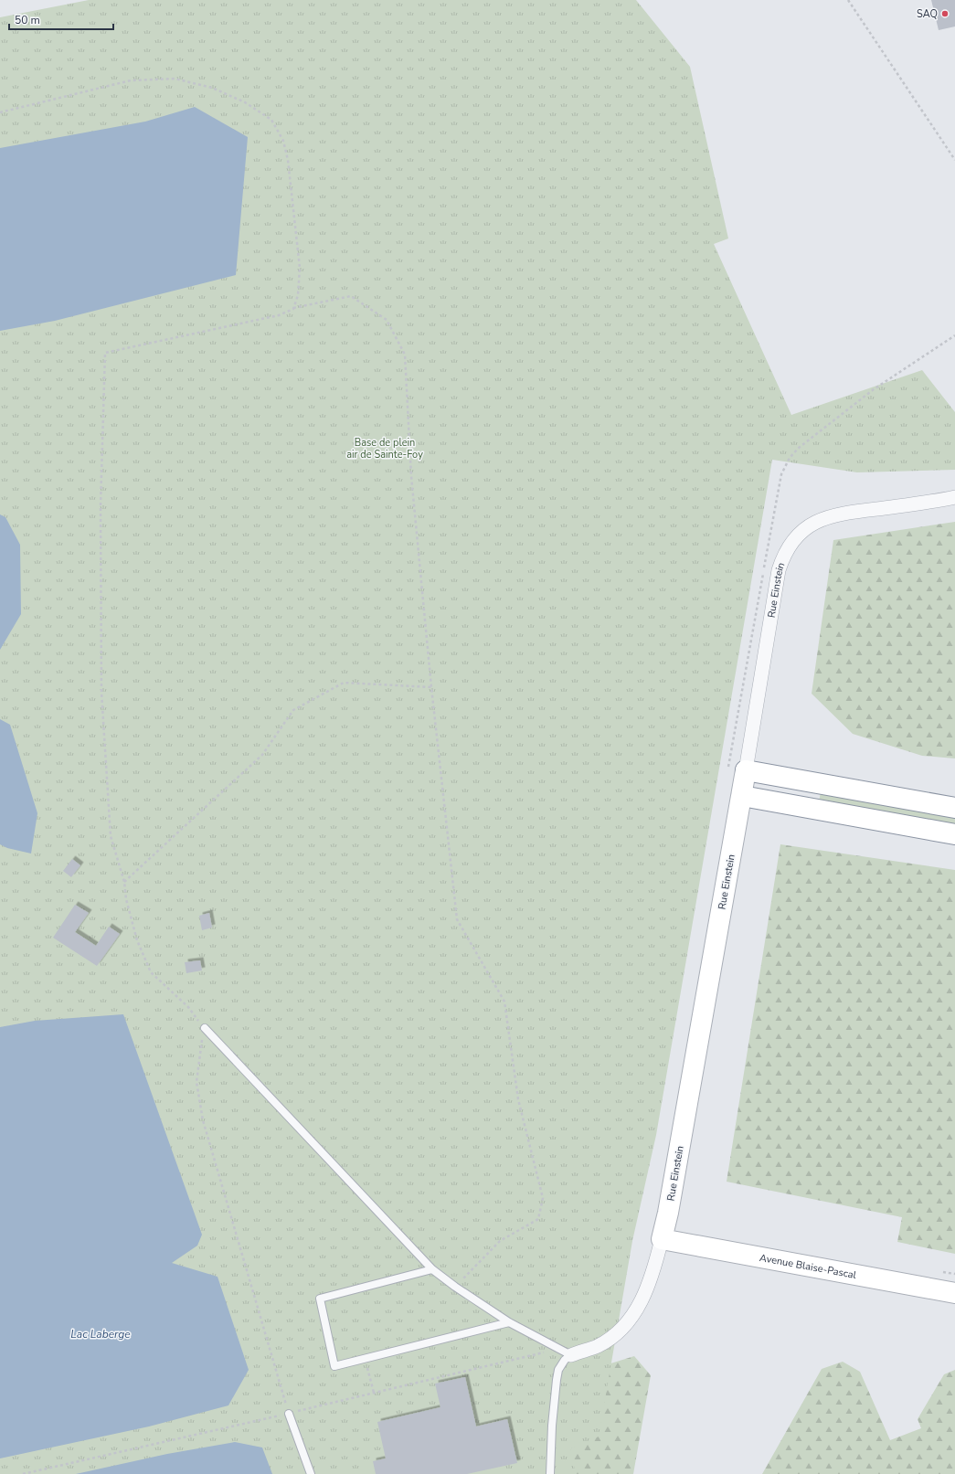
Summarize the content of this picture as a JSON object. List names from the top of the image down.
{
  "streets": {
    "main road": ["Rue Einstein", "Avenue Blaise-Pascal"]
  },
  "crossings": [
    ["Rue Einstein", "Avenue Blaise-Pascal"]
  ],
  "water": ["Lac Laberge"],
  "parks": ["Base de plein air de Sainte-Foy"],
  "places": ["SAQ"],
  "scale_bar": "50 m"
}
